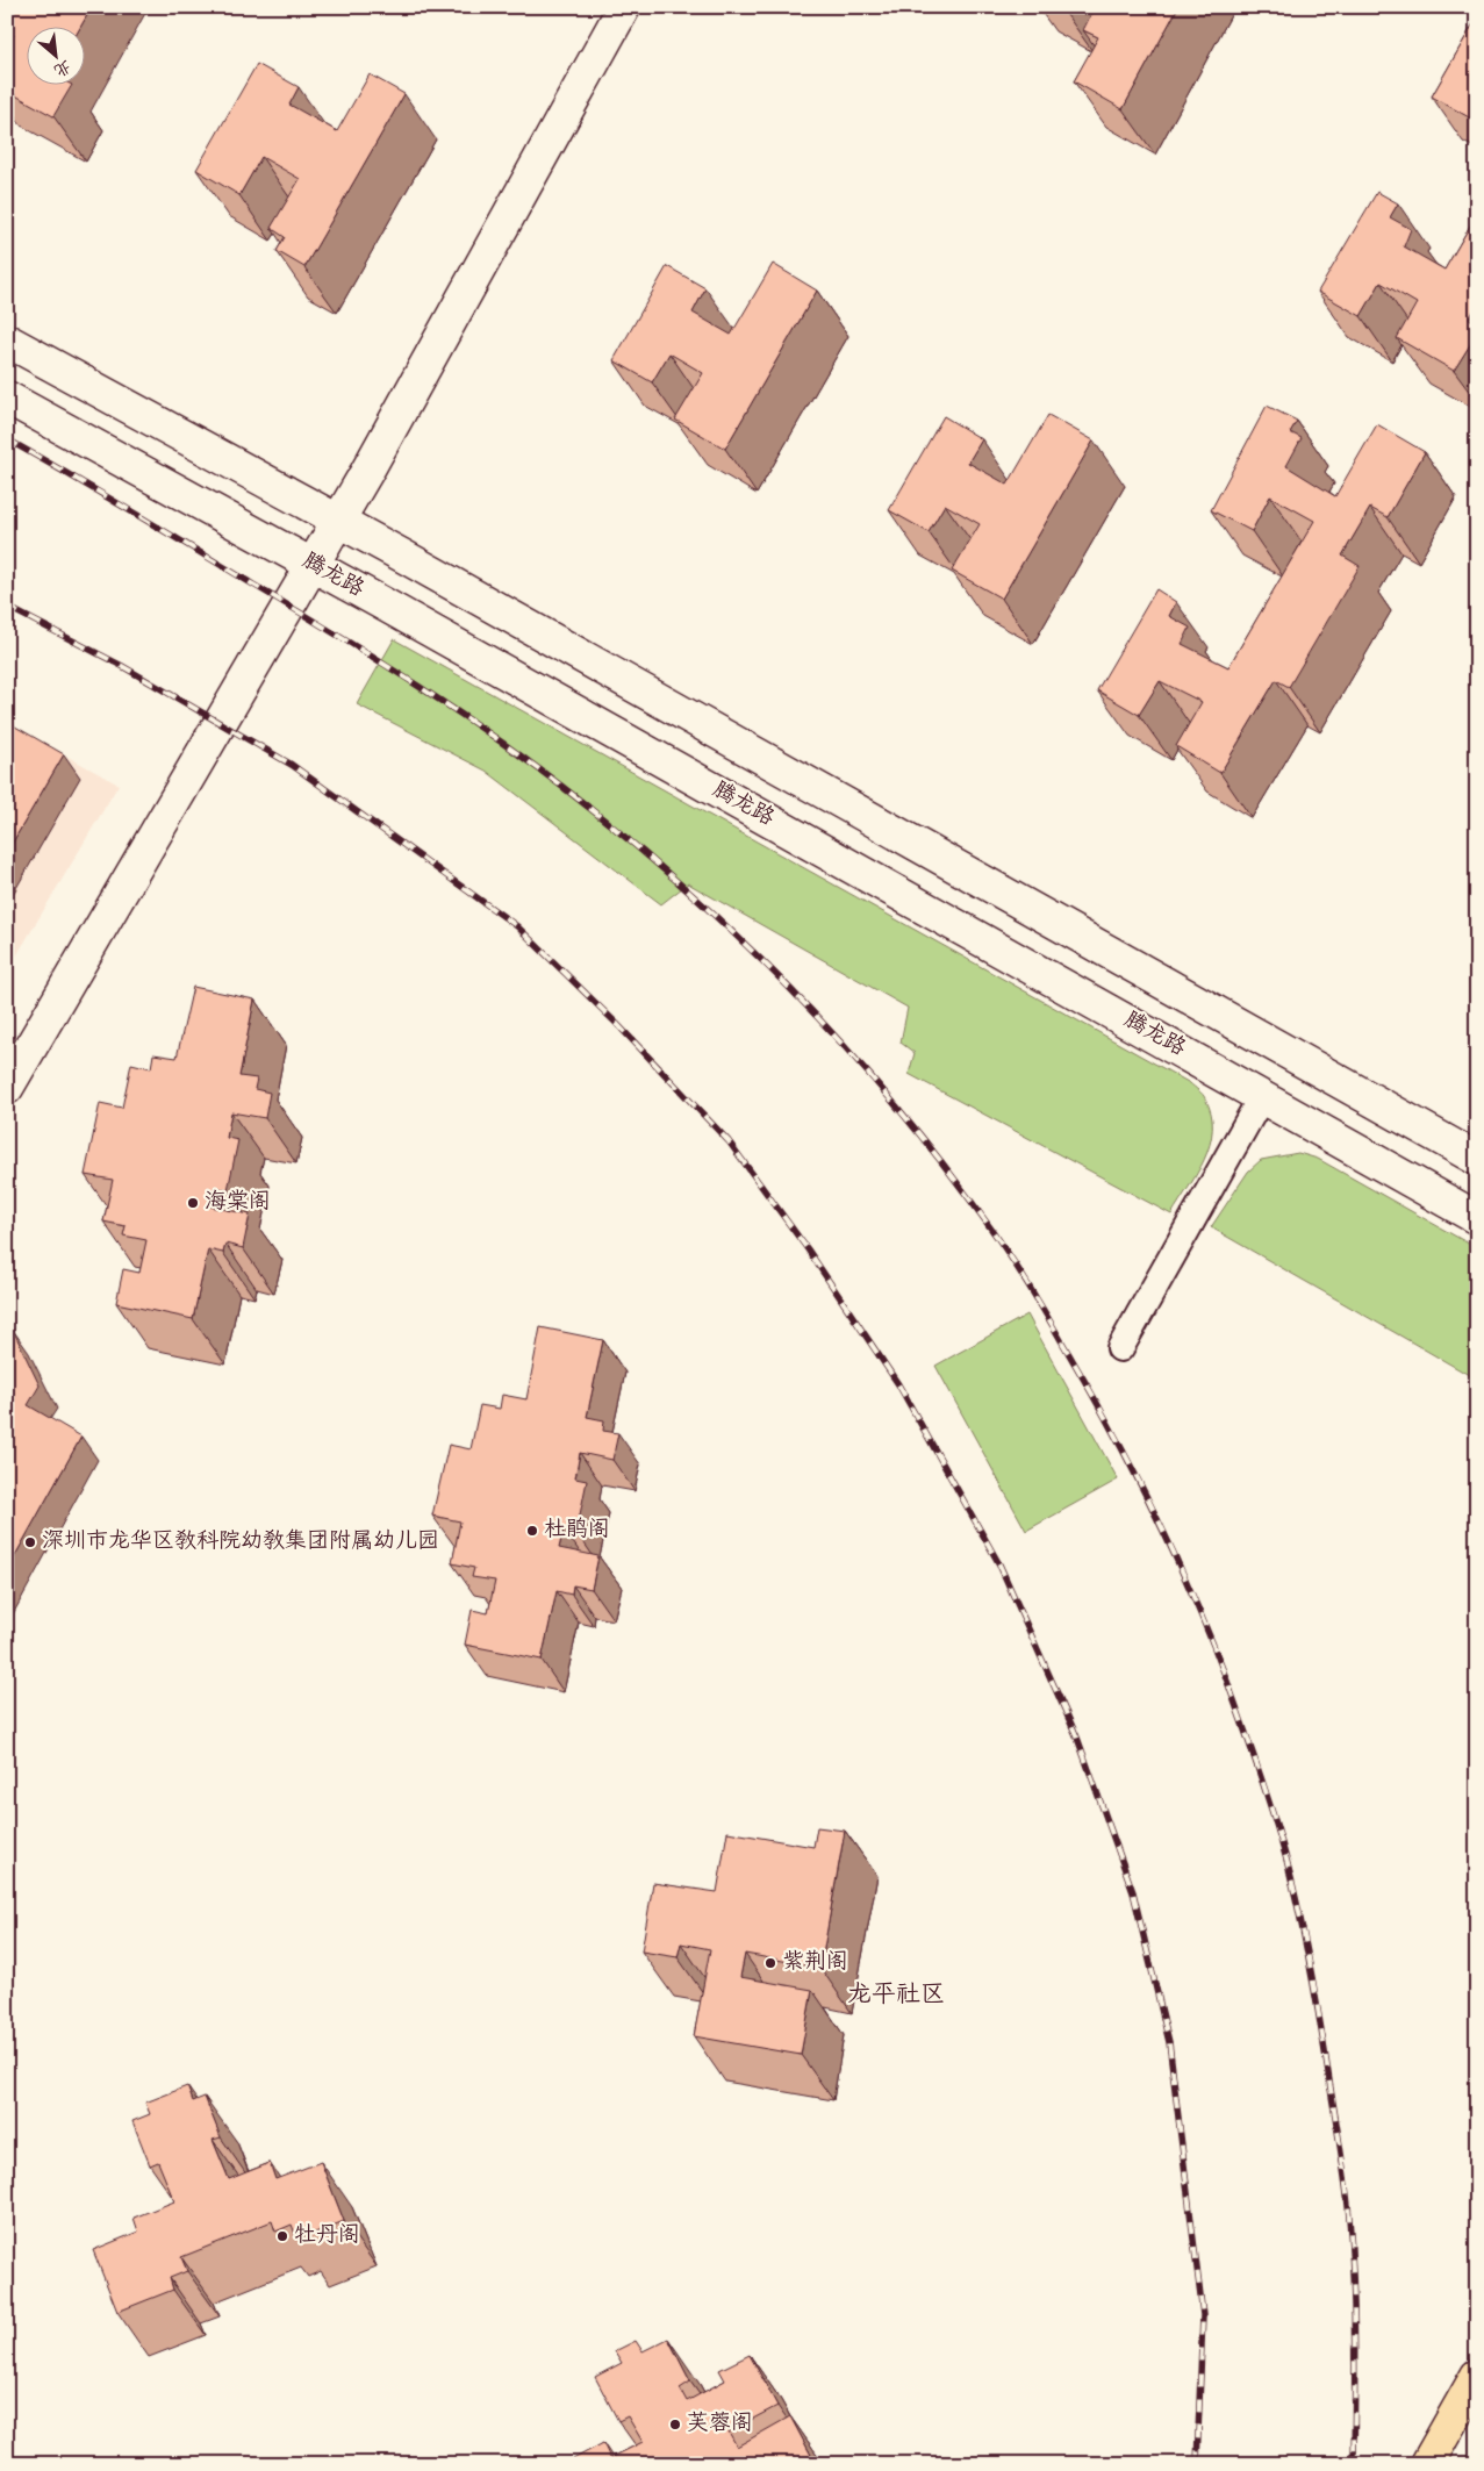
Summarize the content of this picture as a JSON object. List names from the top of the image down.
{
  "streets": {
    "main road": ["腾龙路"]
  },
  "districts": ["龙平社区"],
  "places": [
    "海棠阁",
    "杜鹃阁",
    "深圳市龙华区教科院幼教集团附属幼儿园",
    "紫荆阁",
    "牡丹阁",
    "芙蓉阁"
  ],
  "north": "bottom right"
}
